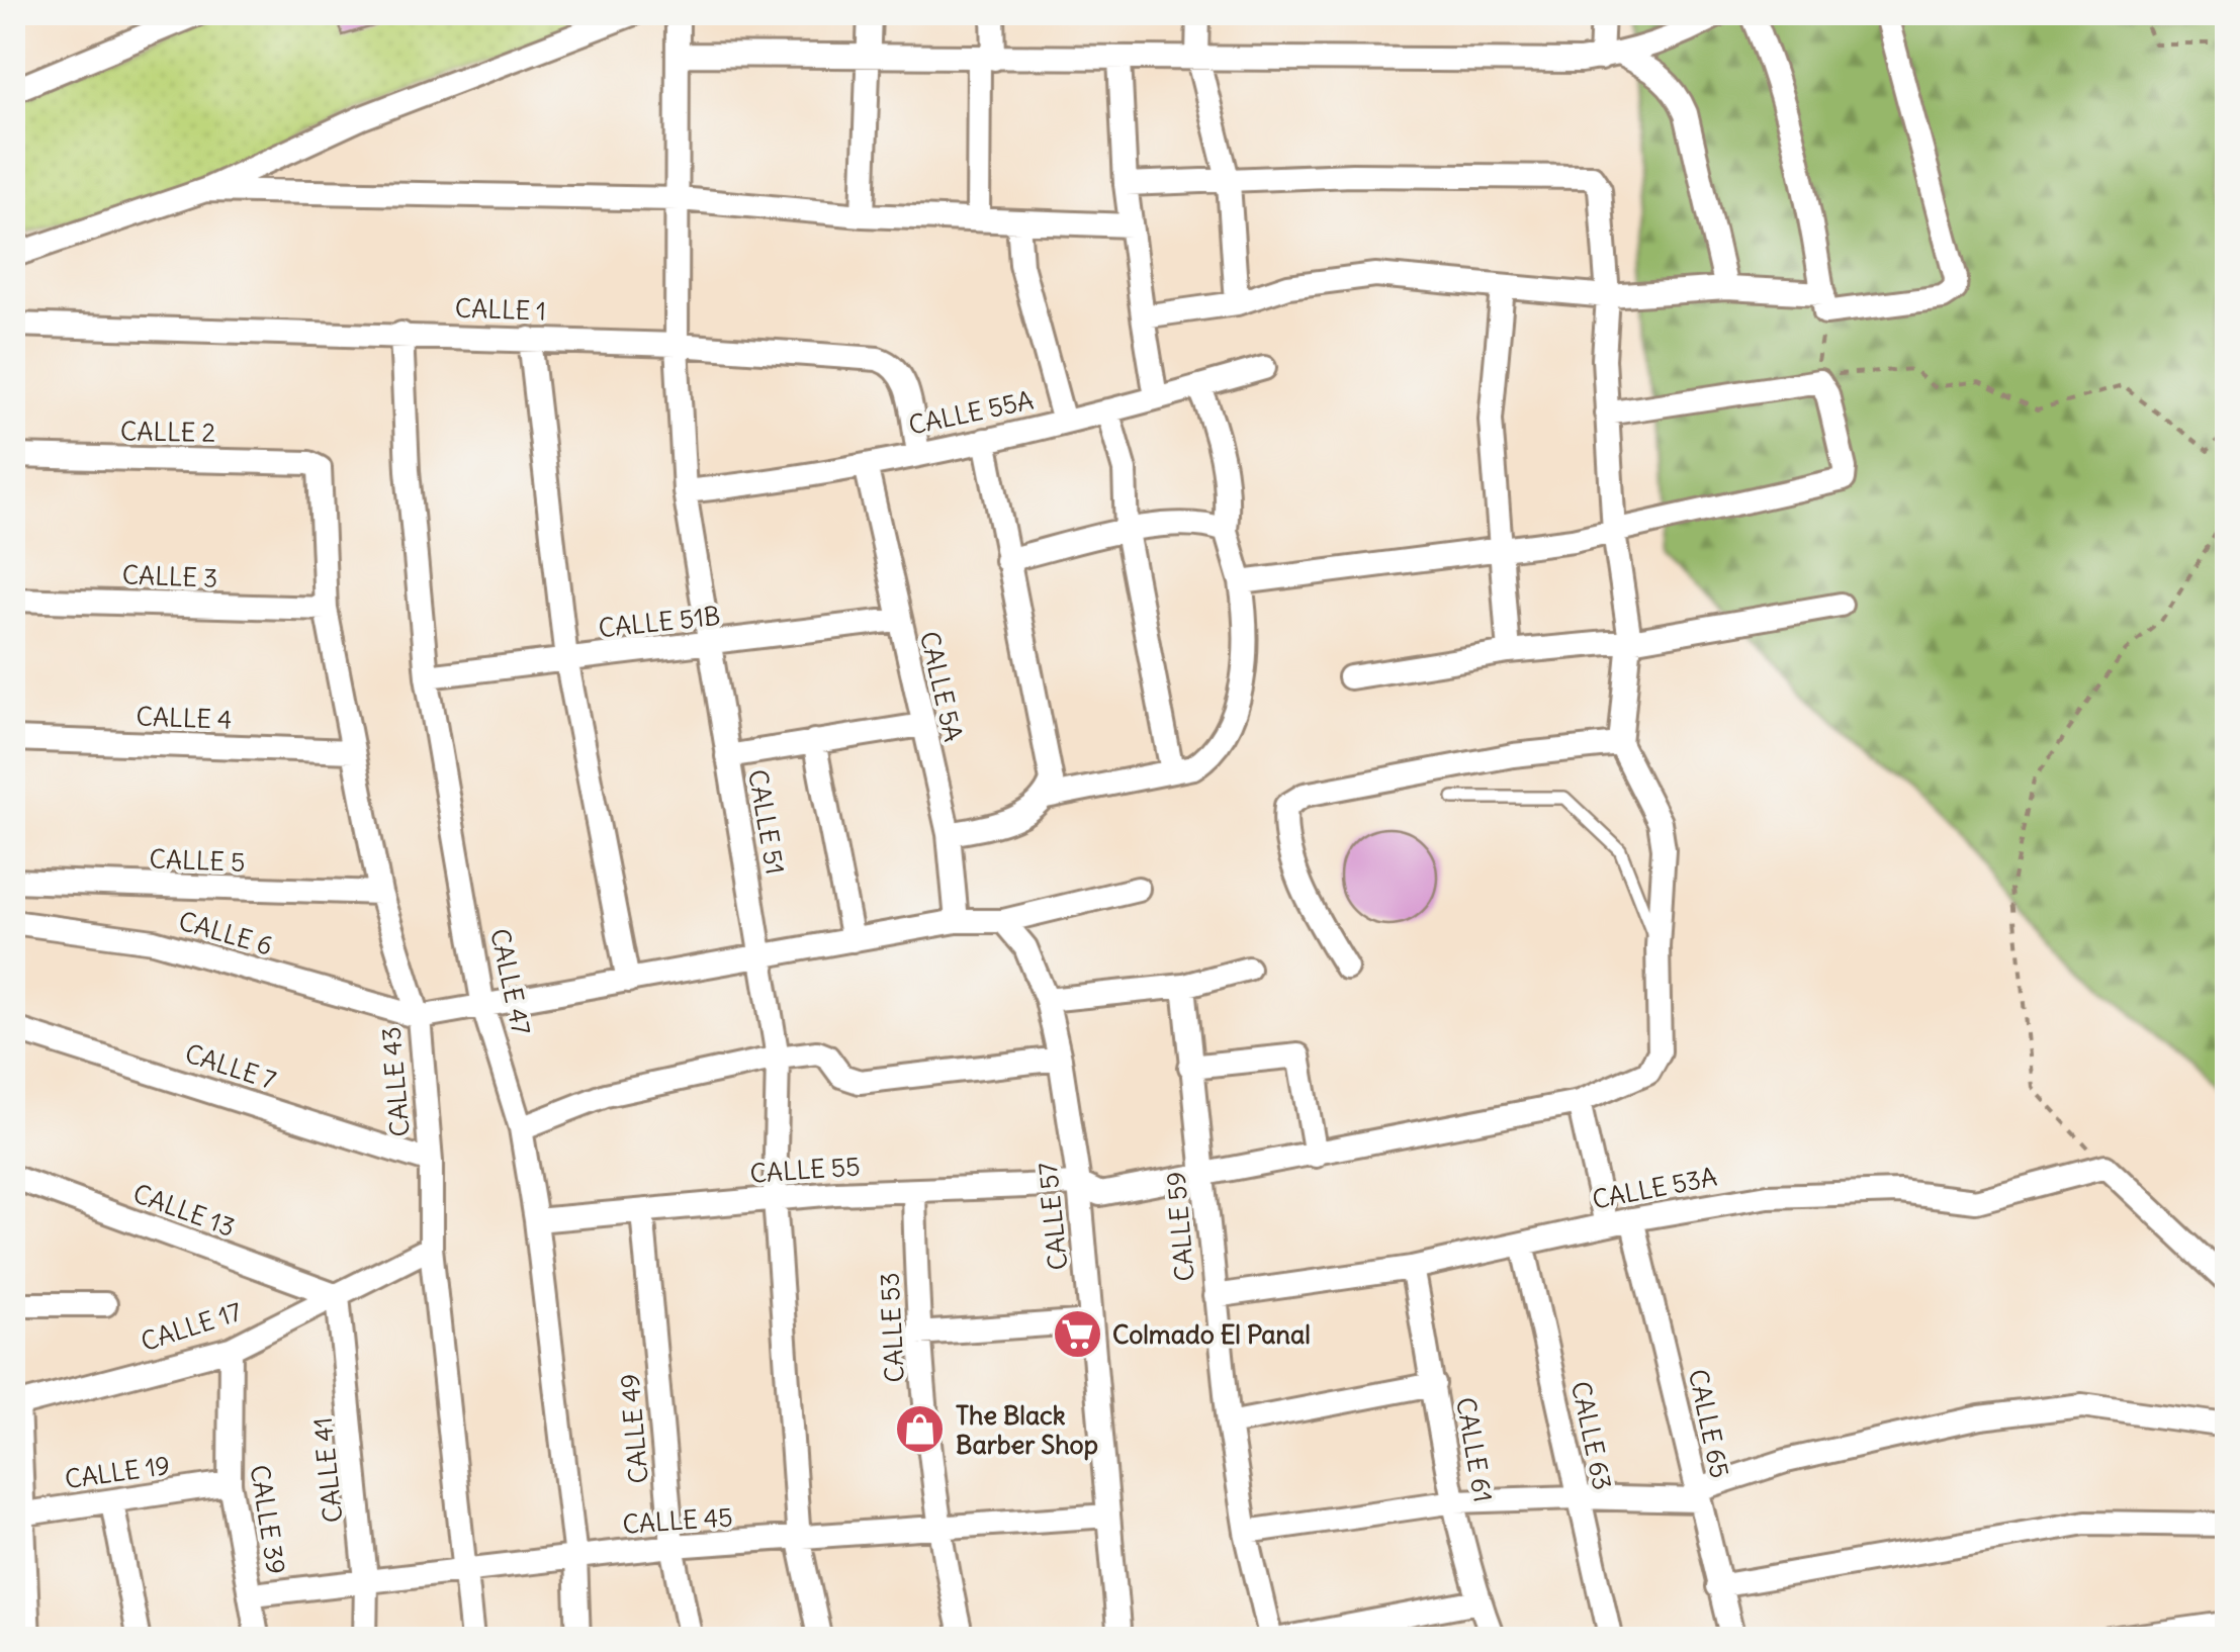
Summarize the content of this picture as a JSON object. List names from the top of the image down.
{
  "streets": {
    "street": [
      "CALLE 1",
      "CALLE 55A",
      "CALLE 2",
      "CALLE 3",
      "CALLE 51B",
      "CALLE 5A",
      "CALLE 4",
      "CALLE 51",
      "CALLE 5",
      "CALLE 6",
      "CALLE 47",
      "CALLE 7",
      "CALLE 43",
      "CALLE 55",
      "CALLE 53A",
      "CALLE 13",
      "CALLE 57",
      "CALLE 59",
      "CALLE 17",
      "CALLE 53",
      "CALLE 65",
      "CALLE 49",
      "CALLE 63",
      "CALLE 61",
      "CALLE 41",
      "CALLE 19",
      "CALLE 39",
      "CALLE 45"
    ]
  },
  "crossings": [
    ["CALLE 1", "CALLE 55A"],
    ["CALLE 1", "CALLE 51"],
    ["CALLE 1", "CALLE 47"],
    ["CALLE 55A", "CALLE 5A"],
    ["CALLE 55A", "CALLE 51"],
    ["CALLE 2", "CALLE 43"],
    ["CALLE 3", "CALLE 43"],
    ["CALLE 51B", "CALLE 5A"],
    ["CALLE 51B", "CALLE 51"],
    ["CALLE 51B", "CALLE 47"],
    ["CALLE 4", "CALLE 43"],
    ["CALLE 51", "CALLE 55"],
    ["CALLE 51", "CALLE 45"],
    ["CALLE 5", "CALLE 43"],
    ["CALLE 6", "CALLE 43"],
    ["CALLE 47", "CALLE 55"],
    ["CALLE 47", "CALLE 45"],
    ["CALLE 7", "CALLE 43"],
    ["CALLE 43", "CALLE 17"],
    ["CALLE 43", "CALLE 45"],
    ["CALLE 55", "CALLE 57"],
    ["CALLE 55", "CALLE 59"],
    ["CALLE 55", "CALLE 53"],
    ["CALLE 55", "CALLE 49"],
    ["CALLE 53A", "CALLE 59"],
    ["CALLE 53A", "CALLE 65"],
    ["CALLE 53A", "CALLE 63"],
    ["CALLE 53A", "CALLE 61"],
    ["CALLE 13", "CALLE 17"],
    ["CALLE 13", "CALLE 41"],
    ["CALLE 57", "CALLE 45"],
    ["CALLE 17", "CALLE 41"],
    ["CALLE 17", "CALLE 39"],
    ["CALLE 53", "CALLE 45"],
    ["CALLE 49", "CALLE 45"],
    ["CALLE 41", "CALLE 45"],
    ["CALLE 19", "CALLE 39"],
    ["CALLE 39", "CALLE 45"]
  ],
  "places": {
    "supermarket": ["Colmado El Panal"],
    "shop": ["The Black Barber Shop"]
  }
}
